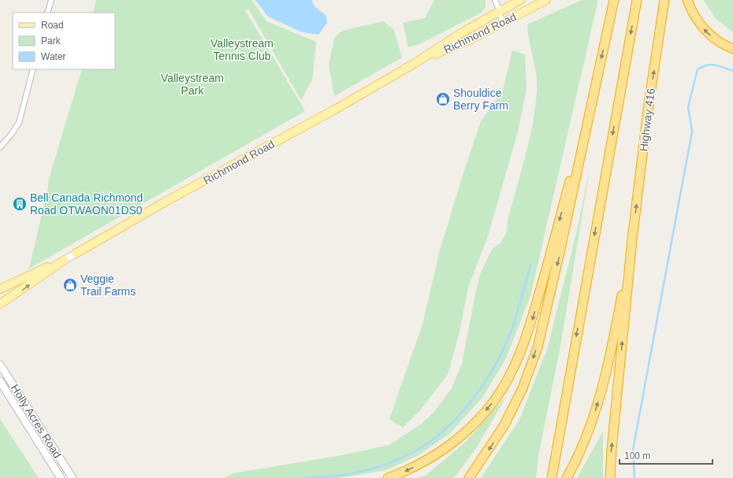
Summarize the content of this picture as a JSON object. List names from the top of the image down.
{
  "streets": {
    "highway": ["Highway 416"],
    "main road": ["Richmond Road", "Holly Acres Road"]
  },
  "parks": ["Valleystream Tennis Club", "Valleystream Park"],
  "places": {
    "shop": ["Shouldice Berry Farm", "Veggie Trail Farms"],
    "building": ["Bell Canada Richmond Road OTWAON01DS0"]
  },
  "legend": ["Road", "Park", "Water"],
  "scale_bar": "100 m"
}
